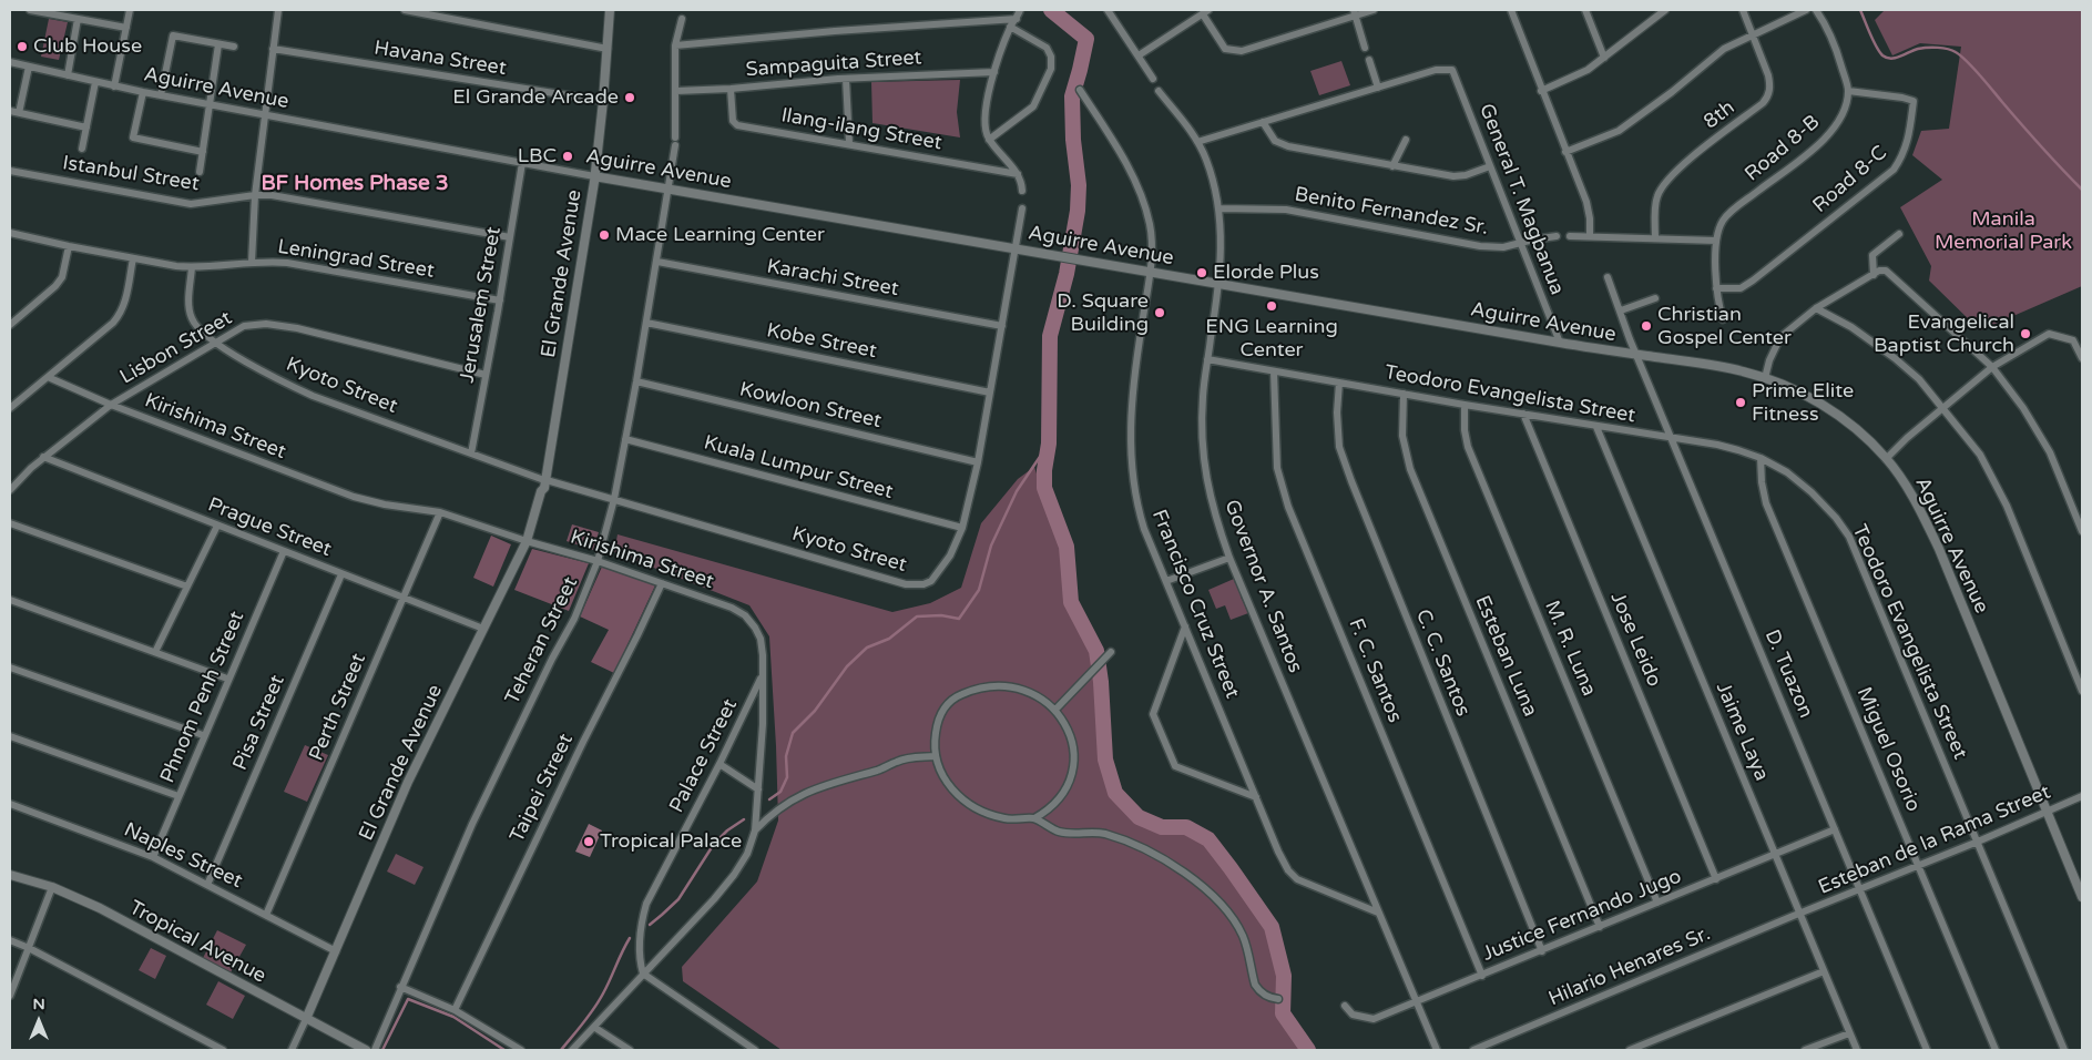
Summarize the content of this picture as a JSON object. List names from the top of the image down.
{
  "streets": {
    "street": [
      "Havana Street",
      "Sampaguita Street",
      "Aguirre Avenue",
      "8th",
      "Ilang-ilang Street",
      "Road 8-B",
      "Istanbul Street",
      "Road 8-C",
      "General T. Magbanua",
      "Benito Fernandez Sr.",
      "Leningrad Street",
      "El Grande Avenue",
      "Karachi Street",
      "Jerusalem Street",
      "Kobe Street",
      "Lisbon Street",
      "Kyoto Street",
      "Teodoro Evangelista Street",
      "Kowloon Street",
      "Kirishima Street",
      "Kuala Lumpur Street",
      "Prague Street",
      "Governor A. Santos",
      "Francisco Cruz Street",
      "Jose Leido",
      "Teheran Street",
      "M. R. Luna",
      "Esteban Luna",
      "C. C. Santos",
      "F. C. Santos",
      "D. Tuazon",
      "Phnom Penh Street",
      "Perth Street",
      "Pisa Street",
      "Jaime Laya",
      "Miguel Osorio",
      "Palace Street",
      "Taipei Street",
      "Esteban de la Rama Street",
      "Naples Street",
      "Justice Fernando Jugo",
      "Tropical Avenue",
      "Hilario Henares Sr."
    ]
  },
  "crossings": [
    ["Havana Street", "El Grande Avenue"],
    ["Sampaguita Street", "Ilang-ilang Street"],
    ["Sampaguita Street", "Teheran Street"],
    ["Aguirre Avenue", "General T. Magbanua"],
    ["Aguirre Avenue", "El Grande Avenue"],
    ["Aguirre Avenue", "Jerusalem Street"],
    ["Aguirre Avenue", "Kyoto Street"],
    ["Aguirre Avenue", "Governor A. Santos"],
    ["Aguirre Avenue", "Francisco Cruz Street"],
    ["Aguirre Avenue", "Teheran Street"],
    ["Aguirre Avenue", "D. Tuazon"],
    ["Aguirre Avenue", "Esteban de la Rama Street"],
    ["Road 8-B", "Road 8-C"],
    ["Istanbul Street", "Jerusalem Street"],
    ["General T. Magbanua", "Benito Fernandez Sr."],
    ["Benito Fernandez Sr.", "Governor A. Santos"],
    ["Leningrad Street", "Jerusalem Street"],
    ["Leningrad Street", "Kyoto Street"],
    ["El Grande Avenue", "Kyoto Street"],
    ["El Grande Avenue", "Kirishima Street"],
    ["El Grande Avenue", "Prague Street"],
    ["El Grande Avenue", "Naples Street"],
    ["El Grande Avenue", "Tropical Avenue"],
    ["Karachi Street", "Kyoto Street"],
    ["Karachi Street", "Teheran Street"],
    ["Jerusalem Street", "Lisbon Street"],
    ["Jerusalem Street", "Kyoto Street"],
    ["Kobe Street", "Kyoto Street"],
    ["Kobe Street", "Teheran Street"],
    ["Lisbon Street", "Kyoto Street"],
    ["Lisbon Street", "Kirishima Street"],
    ["Lisbon Street", "Prague Street"],
    ["Kyoto Street", "Kowloon Street"],
    ["Kyoto Street", "Kuala Lumpur Street"],
    ["Kyoto Street", "Teheran Street"],
    ["Teodoro Evangelista Street", "Governor A. Santos"],
    ["Teodoro Evangelista Street", "Jose Leido"],
    ["Teodoro Evangelista Street", "M. R. Luna"],
    ["Teodoro Evangelista Street", "Esteban Luna"],
    ["Teodoro Evangelista Street", "C. C. Santos"],
    ["Teodoro Evangelista Street", "F. C. Santos"],
    ["Teodoro Evangelista Street", "D. Tuazon"],
    ["Teodoro Evangelista Street", "Jaime Laya"],
    ["Teodoro Evangelista Street", "Miguel Osorio"],
    ["Teodoro Evangelista Street", "Esteban de la Rama Street"],
    ["Kowloon Street", "Teheran Street"],
    ["Kirishima Street", "Teheran Street"],
    ["Kirishima Street", "Perth Street"],
    ["Kirishima Street", "Palace Street"],
    ["Kirishima Street", "Taipei Street"],
    ["Kuala Lumpur Street", "Teheran Street"],
    ["Prague Street", "Phnom Penh Street"],
    ["Prague Street", "Perth Street"],
    ["Prague Street", "Pisa Street"],
    ["Governor A. Santos", "Francisco Cruz Street"],
    ["Governor A. Santos", "Justice Fernando Jugo"],
    ["Jose Leido", "Justice Fernando Jugo"],
    ["M. R. Luna", "Justice Fernando Jugo"],
    ["Esteban Luna", "Justice Fernando Jugo"],
    ["C. C. Santos", "Justice Fernando Jugo"],
    ["F. C. Santos", "Justice Fernando Jugo"],
    ["D. Tuazon", "Esteban de la Rama Street"],
    ["D. Tuazon", "Justice Fernando Jugo"],
    ["Phnom Penh Street", "Naples Street"],
    ["Perth Street", "Naples Street"],
    ["Pisa Street", "Naples Street"],
    ["Jaime Laya", "Esteban de la Rama Street"],
    ["Jaime Laya", "Justice Fernando Jugo"],
    ["Jaime Laya", "Hilario Henares Sr."],
    ["Miguel Osorio", "Esteban de la Rama Street"],
    ["Esteban de la Rama Street", "Hilario Henares Sr."]
  ],
  "districts": ["BF Homes Phase 3"],
  "parks": ["Manila Memorial Park"],
  "places": [
    "Club House",
    "El Grande Arcade",
    "LBC",
    "Mace Learning Center",
    "Elorde Plus",
    "ENG Learning Center",
    "D. Square Building",
    "Christian Gospel Center",
    "Evangelical Baptist Church",
    "Prime Elite Fitness",
    "Tropical Palace"
  ],
  "north": "top"
}
